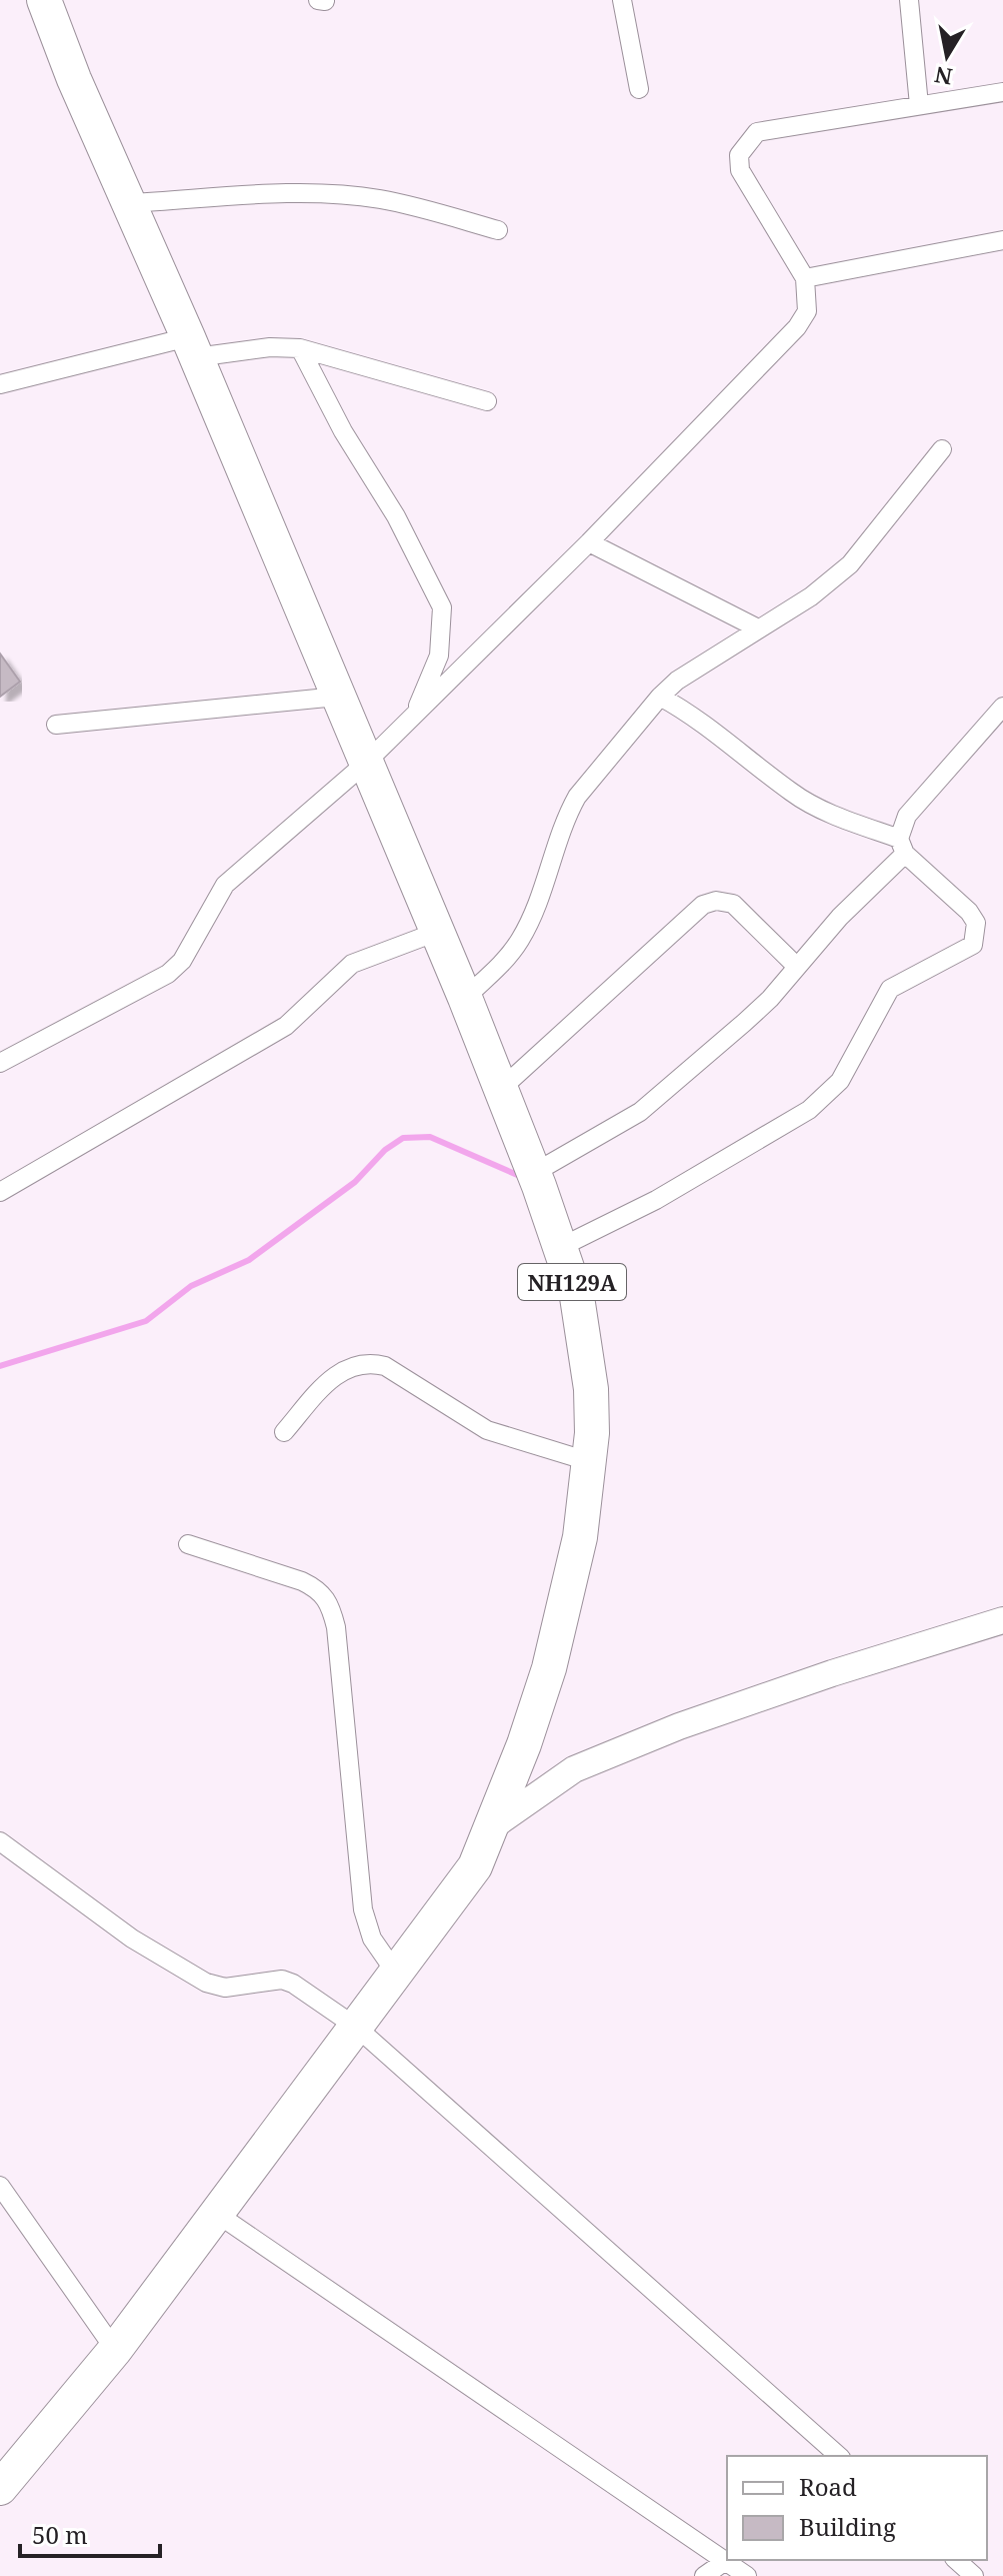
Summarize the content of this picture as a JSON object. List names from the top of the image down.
{
  "streets": {
    "highway": ["NH129A"]
  },
  "legend": ["Road", "Building"],
  "scale_bar": "50 m",
  "north": "bottom"
}
